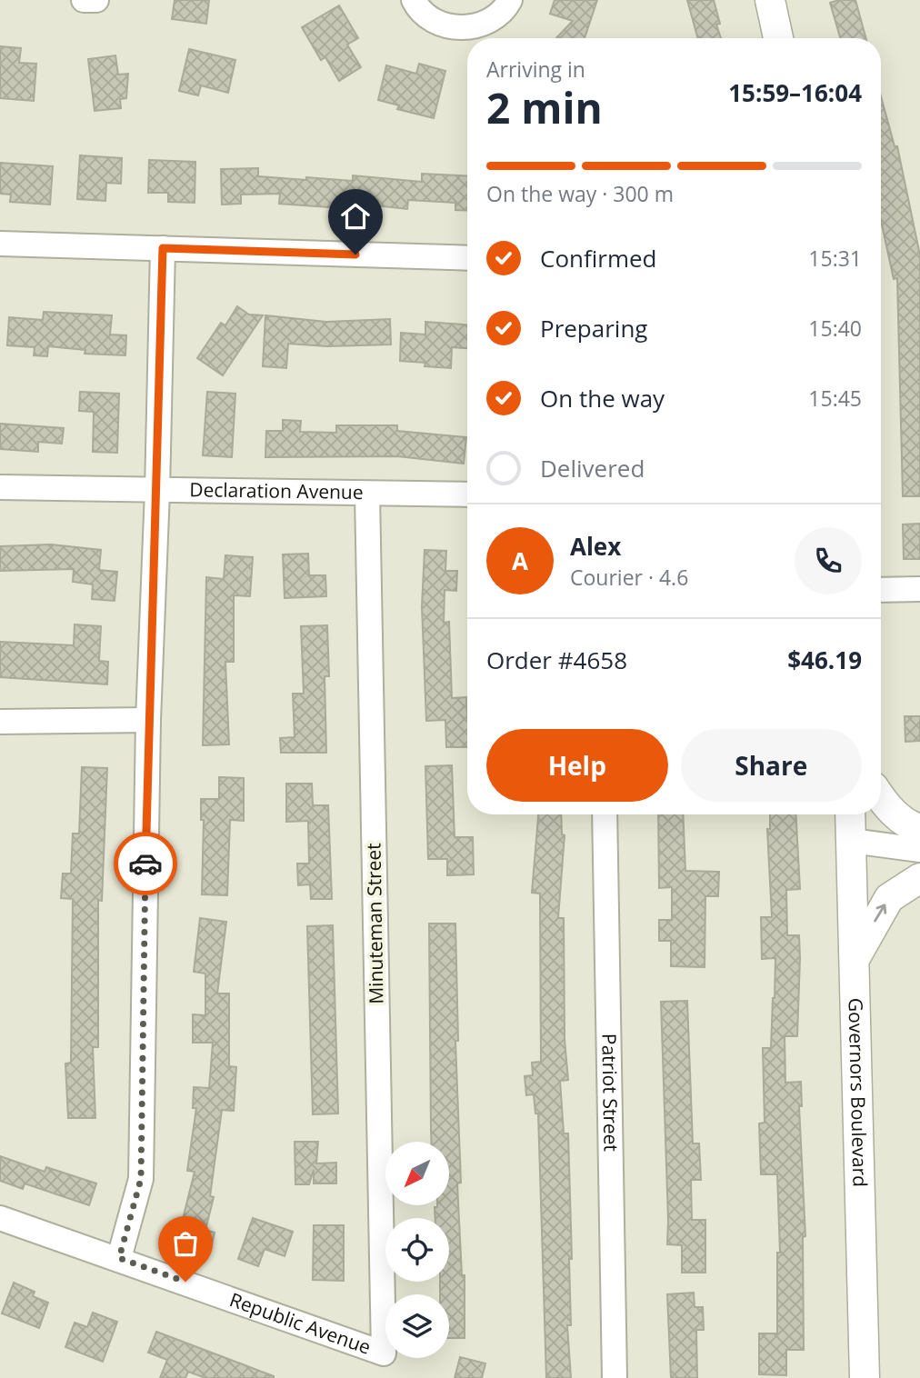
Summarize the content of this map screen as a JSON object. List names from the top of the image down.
{
  "streets": {
    "main road": ["Governors Boulevard"],
    "street": [
      "Declaration Avenue",
      "Minuteman Street",
      "Patriot Street",
      "Republic Avenue"
    ]
  },
  "crossings": [
    ["Declaration Avenue", "Minuteman Street"],
    ["Minuteman Street", "Republic Avenue"]
  ],
  "north": "bottom left",
  "page": {
    "heading": ["2 min", "Arriving in", "15:59–16:04"],
    "panel": [
      "Alex",
      "Courier · 4.6",
      "Order #4658",
      "$46.19"
    ],
    "bar": "On the way · 300 m",
    "list": [
      ["Confirmed", "15:31"],
      ["Preparing", "15:40"],
      ["On the way", "15:45"],
      "Delivered"
    ],
    "round": "A",
    "buttons": ["Help", "Share"]
  }
}
